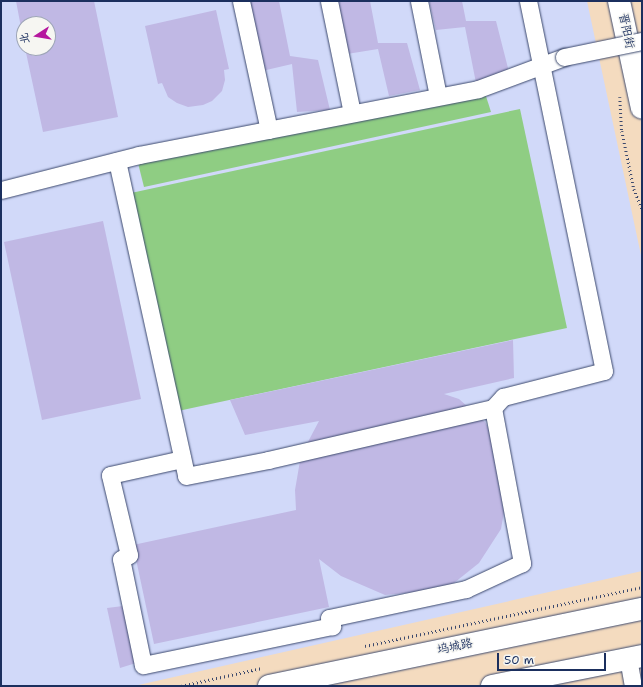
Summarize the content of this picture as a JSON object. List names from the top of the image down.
{
  "streets": {
    "main road": ["晋阳街", "坞城路"]
  },
  "scale_bar": "50 m",
  "north": "left"
}
